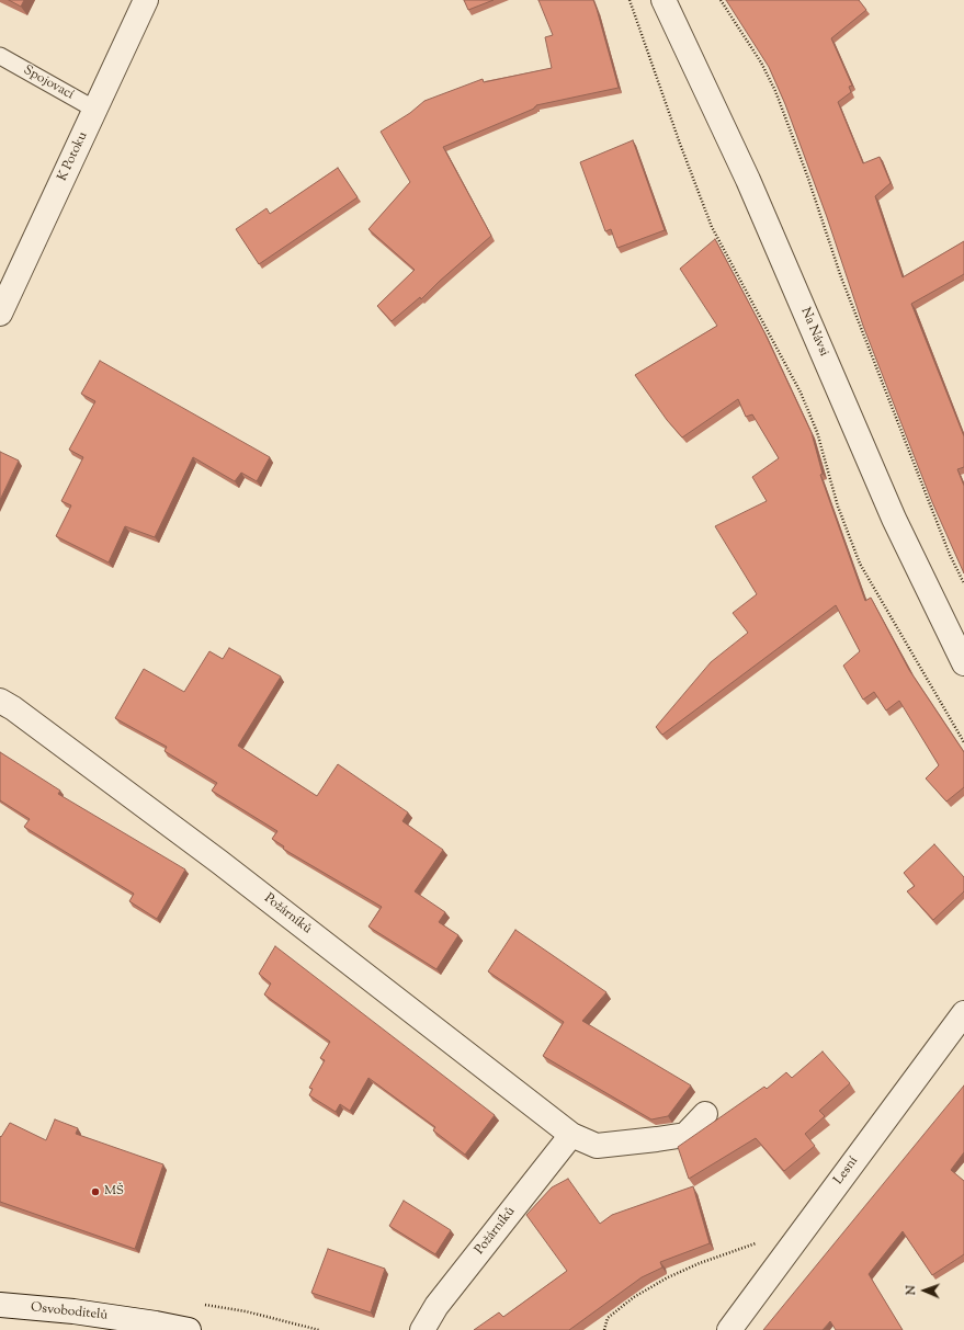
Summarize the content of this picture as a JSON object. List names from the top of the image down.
{
  "streets": {
    "street": [
      "K Potoku",
      "Na Návsi",
      "Požárníků",
      "Lesní",
      "Osvoboditelů"
    ],
    "lane": ["Spojovací"]
  },
  "crossings": [
    ["Spojovací", "K Potoku"]
  ],
  "places": ["MŠ"],
  "north": "left"
}
